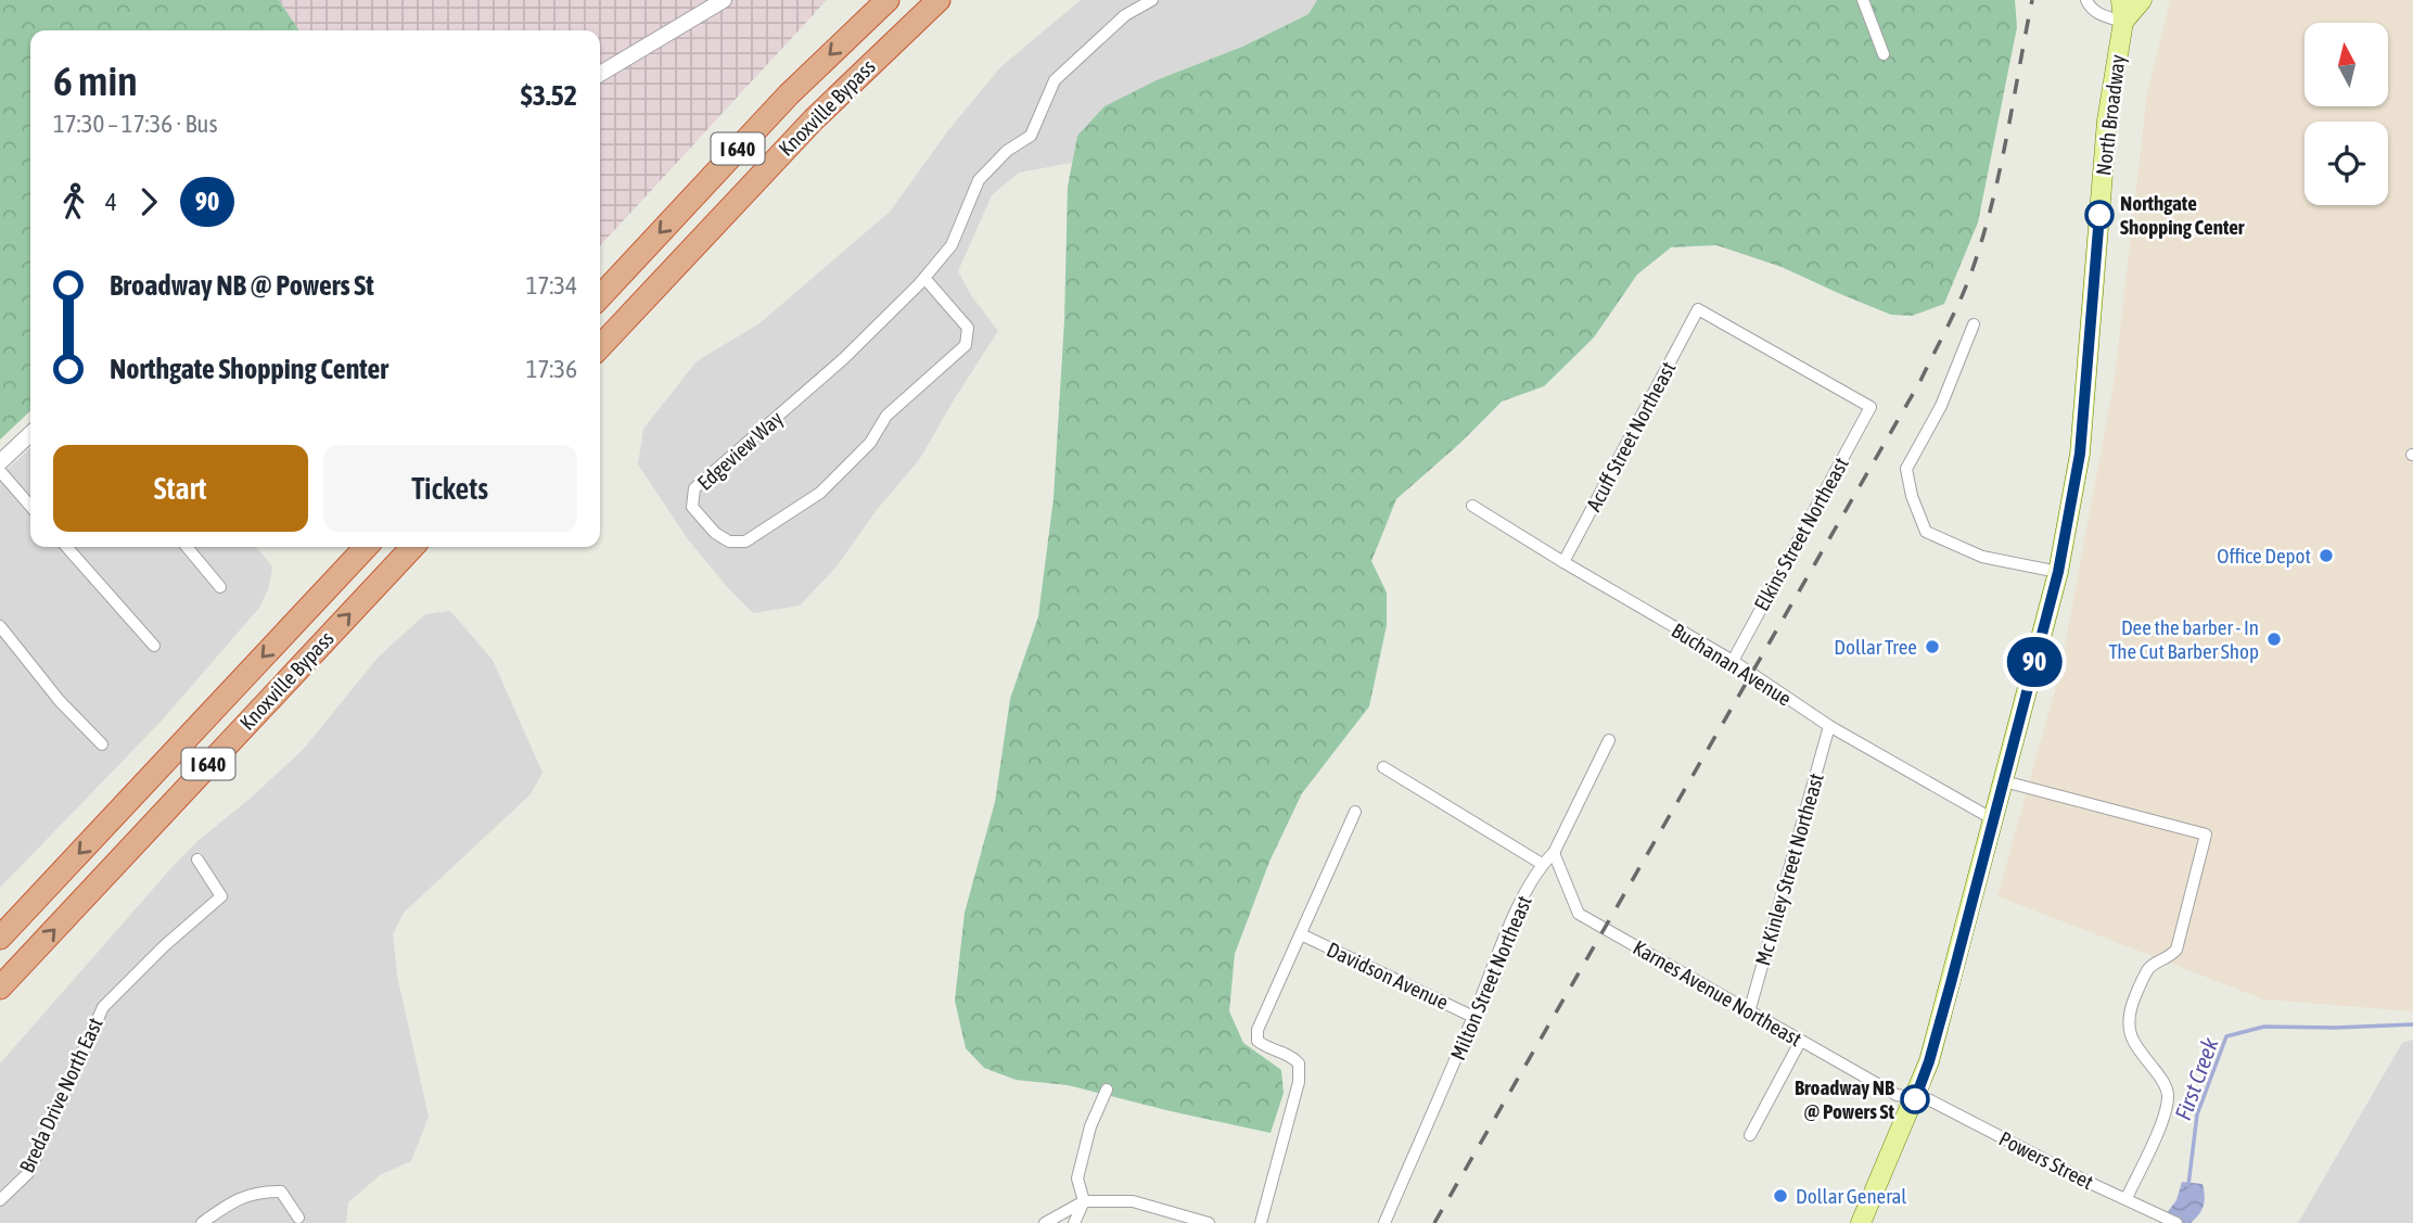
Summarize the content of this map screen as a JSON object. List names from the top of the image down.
{
  "streets": {
    "highway": ["Knoxville Bypass", "I 640"],
    "main road": ["North Broadway"],
    "street": [
      "Acuff Street Northeast",
      "Edgeview Way",
      "Elkins Street Northeast",
      "Buchanan Avenue",
      "Mc Kinley Street Northeast",
      "Davidson Avenue",
      "Milton Street Northeast",
      "Karnes Avenue Northeast",
      "Breda Drive North East",
      "Powers Street"
    ]
  },
  "crossings": [
    ["North Broadway", "Buchanan Avenue"],
    ["North Broadway", "Karnes Avenue Northeast"],
    ["North Broadway", "Powers Street"],
    ["Acuff Street Northeast", "Elkins Street Northeast"],
    ["Acuff Street Northeast", "Buchanan Avenue"],
    ["Elkins Street Northeast", "Buchanan Avenue"],
    ["Buchanan Avenue", "Mc Kinley Street Northeast"],
    ["Mc Kinley Street Northeast", "Karnes Avenue Northeast"],
    ["Davidson Avenue", "Milton Street Northeast"],
    ["Milton Street Northeast", "Karnes Avenue Northeast"],
    ["Karnes Avenue Northeast", "Powers Street"]
  ],
  "water": ["First Creek"],
  "places": [
    "Northgate Shopping Center",
    "Office Depot",
    "Dee the barber - In The Cut Barber Shop",
    "Dollar Tree",
    "Broadway NB @ Powers St",
    "Dollar General"
  ],
  "lines": ["bus line 90"],
  "north": "top",
  "page": {
    "on_map": "90",
    "heading": ["6 min", "17:30 – 17:36 · Bus", "$3.52"],
    "legs": ["4", "90"],
    "list": [
      {
        "name": "Broadway NB @ Powers St",
        "value": "17:34"
      },
      {
        "name": "Northgate Shopping Center",
        "value": "17:36"
      }
    ],
    "buttons": ["Start", "Tickets"]
  }
}
